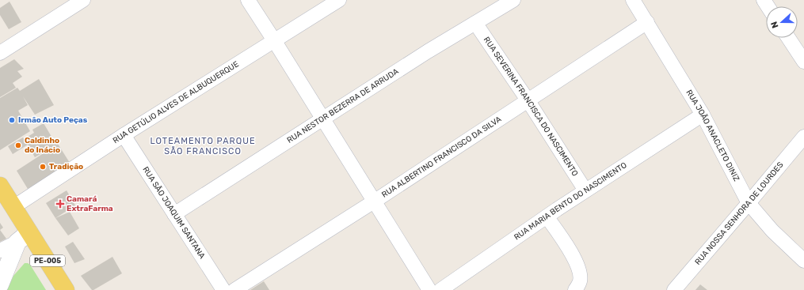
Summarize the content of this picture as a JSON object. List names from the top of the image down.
{
  "streets": {
    "main road": ["PE-005"],
    "street": [
      "RUA GETÚLIO ALVES DE ALBUQUERQUE",
      "RUA NESTOR BEZERRA DE ARRUDA",
      "RUA SEVERINA FRANCISCA DO NASCIMENTO",
      "RUA JOÃO ANACLETO DINIZ",
      "RUA ALBERTINO FRANCISCO DA SILVA",
      "RUA MARIA BENTO DO NASCIMENTO",
      "RUA SÃO JOAQUIM SANTANA",
      "RUA NOSSA SENHORA DE LOURDES"
    ]
  },
  "crossings": [
    ["RUA GETÚLIO ALVES DE ALBUQUERQUE", "RUA SÃO JOAQUIM SANTANA"],
    ["RUA GETÚLIO ALVES DE ALBUQUERQUE", "PE-005"],
    ["RUA NESTOR BEZERRA DE ARRUDA", "RUA SEVERINA FRANCISCA DO NASCIMENTO"],
    ["RUA NESTOR BEZERRA DE ARRUDA", "RUA SÃO JOAQUIM SANTANA"],
    ["RUA SEVERINA FRANCISCA DO NASCIMENTO", "RUA ALBERTINO FRANCISCO DA SILVA"],
    ["RUA SEVERINA FRANCISCA DO NASCIMENTO", "RUA MARIA BENTO DO NASCIMENTO"],
    ["RUA JOÃO ANACLETO DINIZ", "RUA ALBERTINO FRANCISCO DA SILVA"],
    ["RUA JOÃO ANACLETO DINIZ", "RUA MARIA BENTO DO NASCIMENTO"],
    ["RUA JOÃO ANACLETO DINIZ", "RUA NOSSA SENHORA DE LOURDES"]
  ],
  "districts": ["LOTEAMENTO PARQUE SÃO FRANCISCO"],
  "places": {
    "other": ["Irmão Auto Peças", "Caldinho do Inácio", "Tradição"],
    "health": ["Camará ExtraFarma"]
  },
  "north": "left"
}
